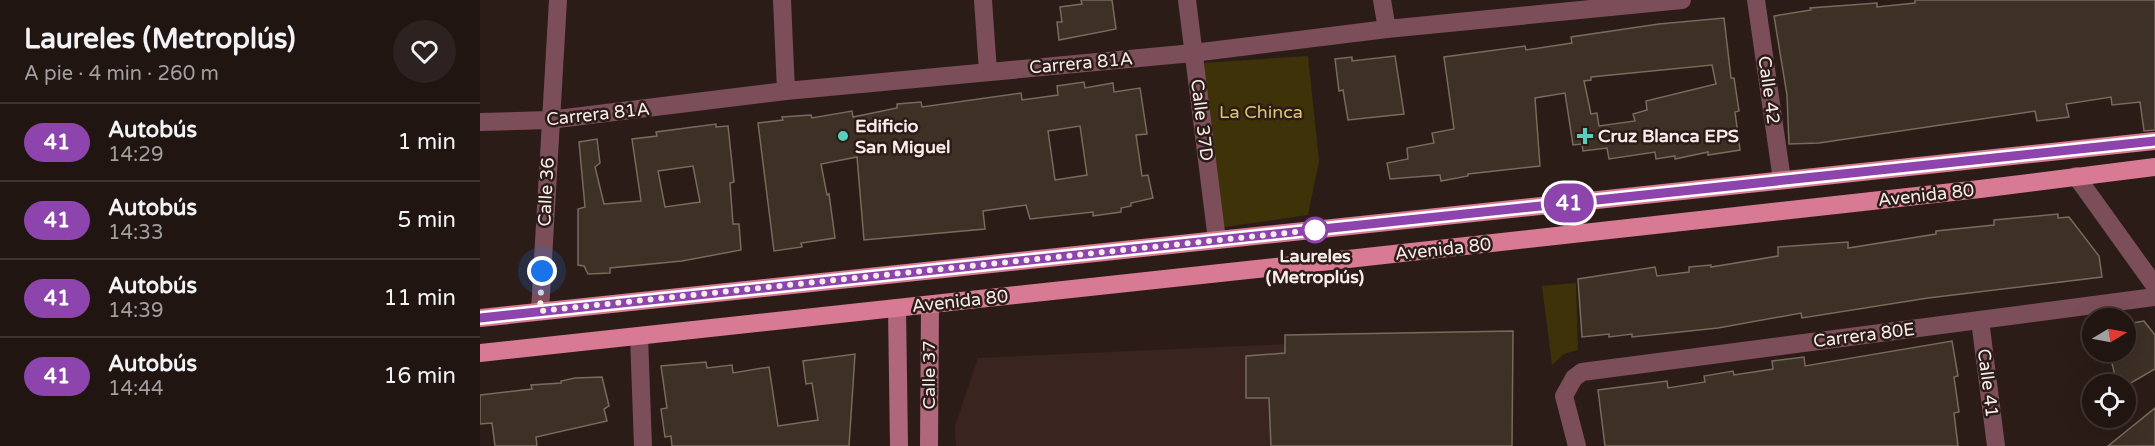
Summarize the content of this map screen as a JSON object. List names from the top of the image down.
{
  "streets": {
    "main road": ["Avenida 80"],
    "street": [
      "Carrera 81A",
      "Calle 42",
      "Calle 37D",
      "Calle 36",
      "Carrera 80E",
      "Calle 37",
      "Calle 41"
    ]
  },
  "crossings": [
    ["Carrera 81A", "Calle 37D"],
    ["Carrera 81A", "Calle 36"],
    ["Calle 42", "Avenida 80"],
    ["Calle 37D", "Avenida 80"],
    ["Calle 36", "Avenida 80"],
    ["Avenida 80", "Calle 37"],
    ["Carrera 80E", "Calle 41"]
  ],
  "parks": ["La Chinca"],
  "places": {
    "other": ["Edificio San Miguel", "Laureles (Metroplús)"],
    "health": ["Cruz Blanca EPS"]
  },
  "lines": ["bus line 41"],
  "north": "right",
  "page": {
    "heading": ["Laureles (Metroplús)", "A pie · 4 min · 260 m"],
    "on_map": "41",
    "list": [
      {
        "mark": "41",
        "name": "Autobús",
        "note": "14:29",
        "value": "1 min"
      },
      {
        "mark": "41",
        "name": "Autobús",
        "note": "14:33",
        "value": "5 min"
      },
      {
        "mark": "41",
        "name": "Autobús",
        "note": "14:39",
        "value": "11 min"
      },
      {
        "mark": "41",
        "name": "Autobús",
        "note": "14:44",
        "value": "16 min"
      }
    ]
  }
}
